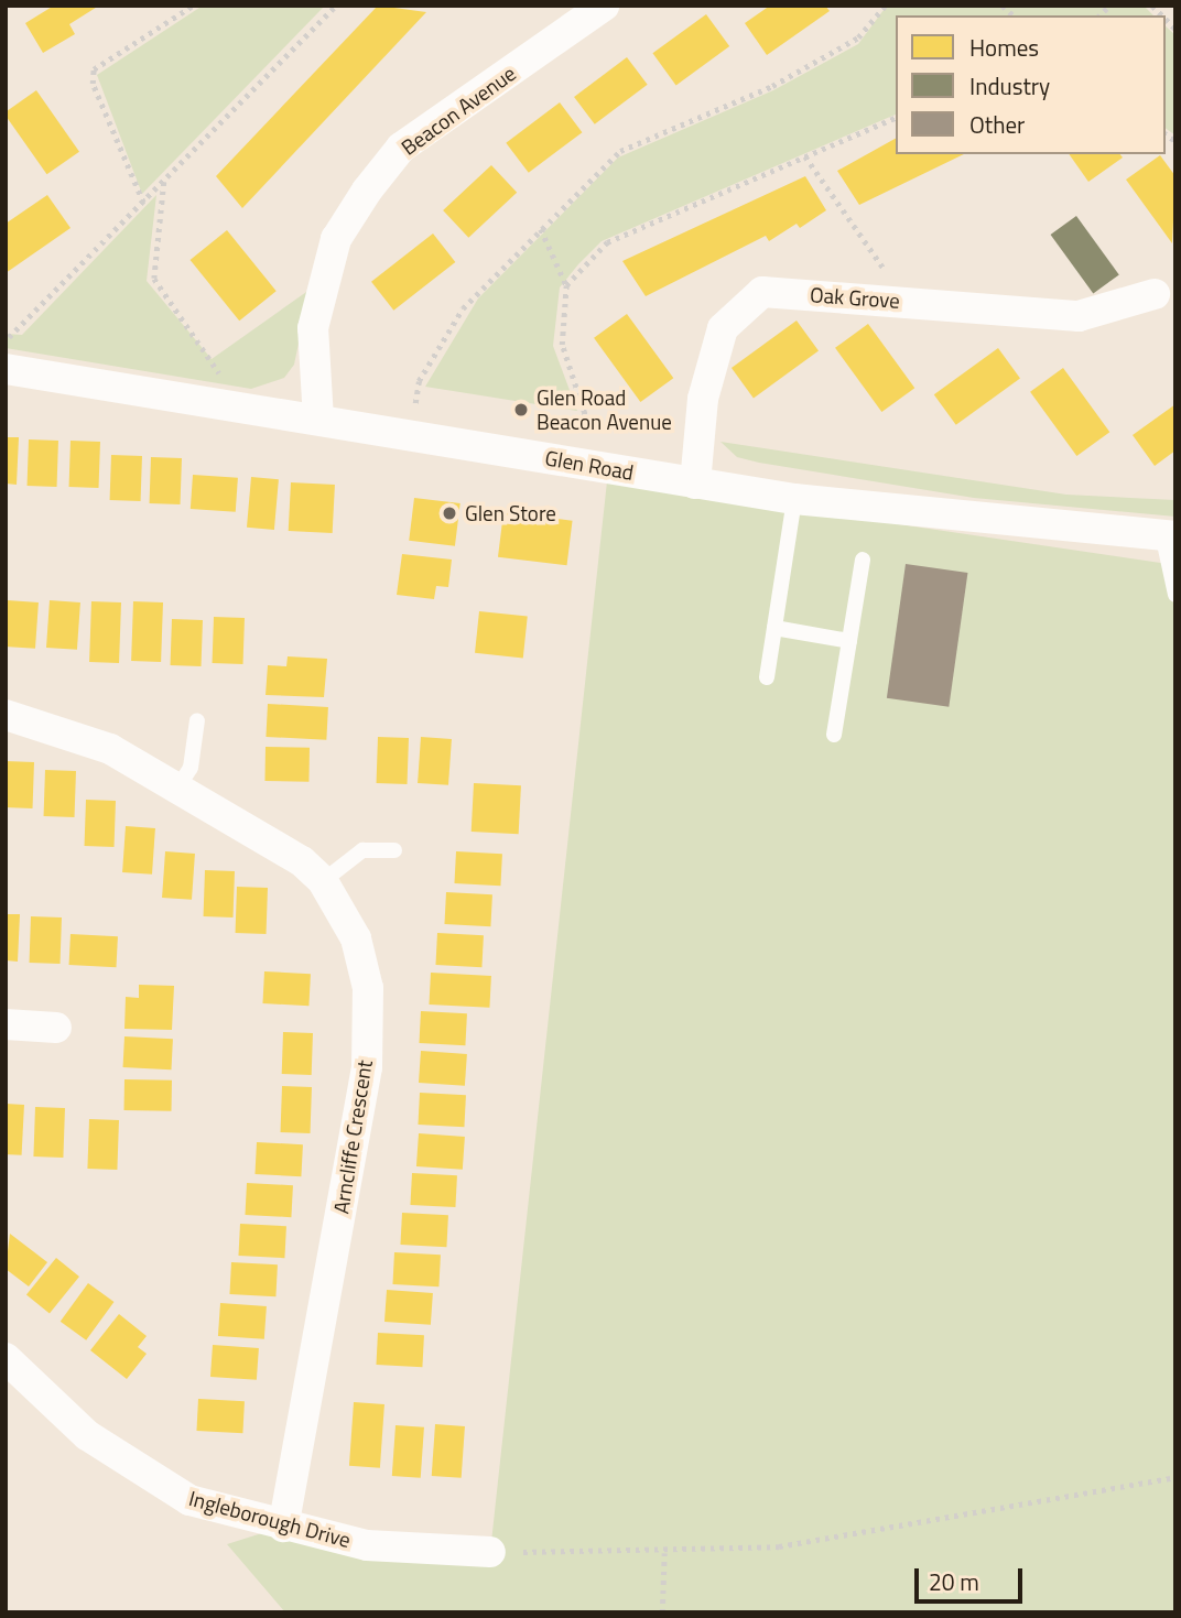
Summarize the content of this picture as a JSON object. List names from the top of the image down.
{
  "streets": {
    "street": [
      "Beacon Avenue",
      "Oak Grove",
      "Glen Road",
      "Arncliffe Crescent",
      "Ingleborough Drive"
    ]
  },
  "crossings": [
    ["Beacon Avenue", "Glen Road"],
    ["Oak Grove", "Glen Road"],
    ["Arncliffe Crescent", "Ingleborough Drive"]
  ],
  "places": ["Glen Road Beacon Avenue", "Glen Store"],
  "legend": ["Homes", "Industry", "Other"],
  "scale_bar": "20 m"
}
